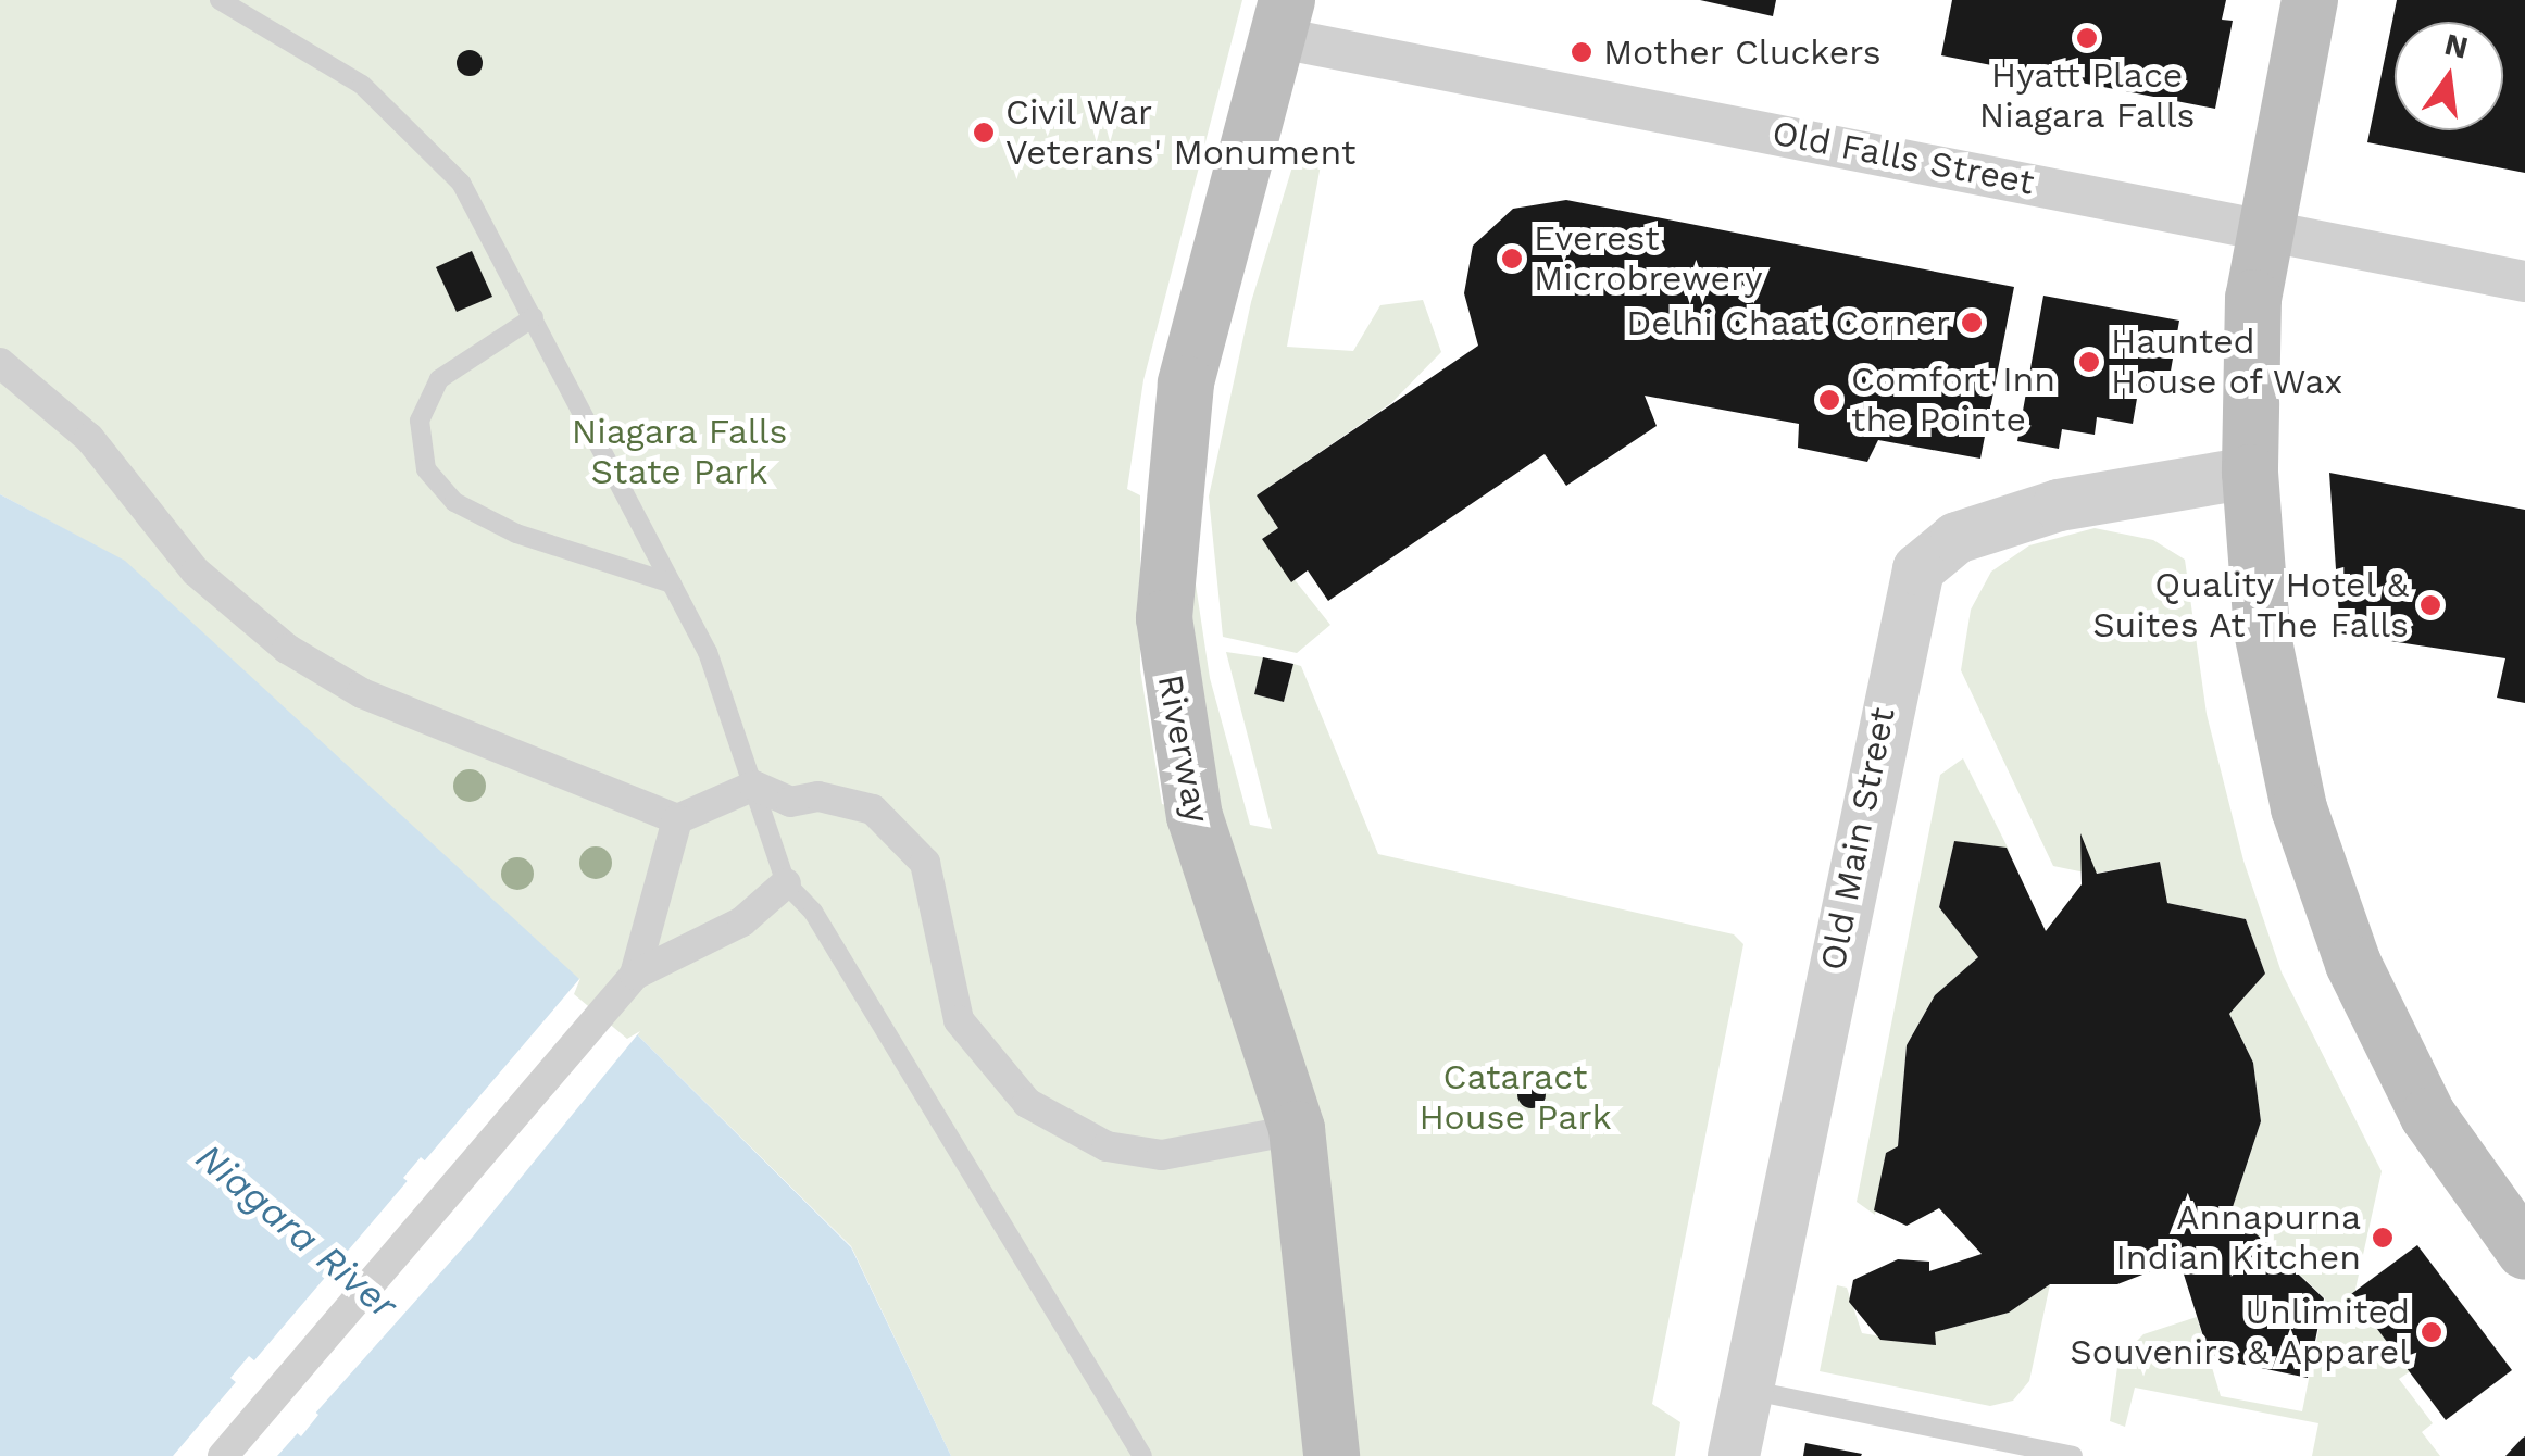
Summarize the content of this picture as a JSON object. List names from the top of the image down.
{
  "streets": {
    "main road": ["Riverway"],
    "street": ["Old Falls Street", "Old Main Street"]
  },
  "crossings": [
    ["Old Falls Street", "Riverway"]
  ],
  "water": ["Niagara River"],
  "parks": ["Niagara Falls State Park", "Cataract House Park"],
  "places": [
    "Hyatt Place Niagara Falls",
    "Mother Cluckers",
    "Civil War Veterans' Monument",
    "Everest Microbrewery",
    "Delhi Chaat Corner",
    "Haunted House of Wax",
    "Comfort Inn the Pointe",
    "Quality Hotel & Suites At The Falls",
    "Annapurna Indian Kitchen",
    "Unlimited Souvenirs & Apparel"
  ],
  "north": "top"
}
